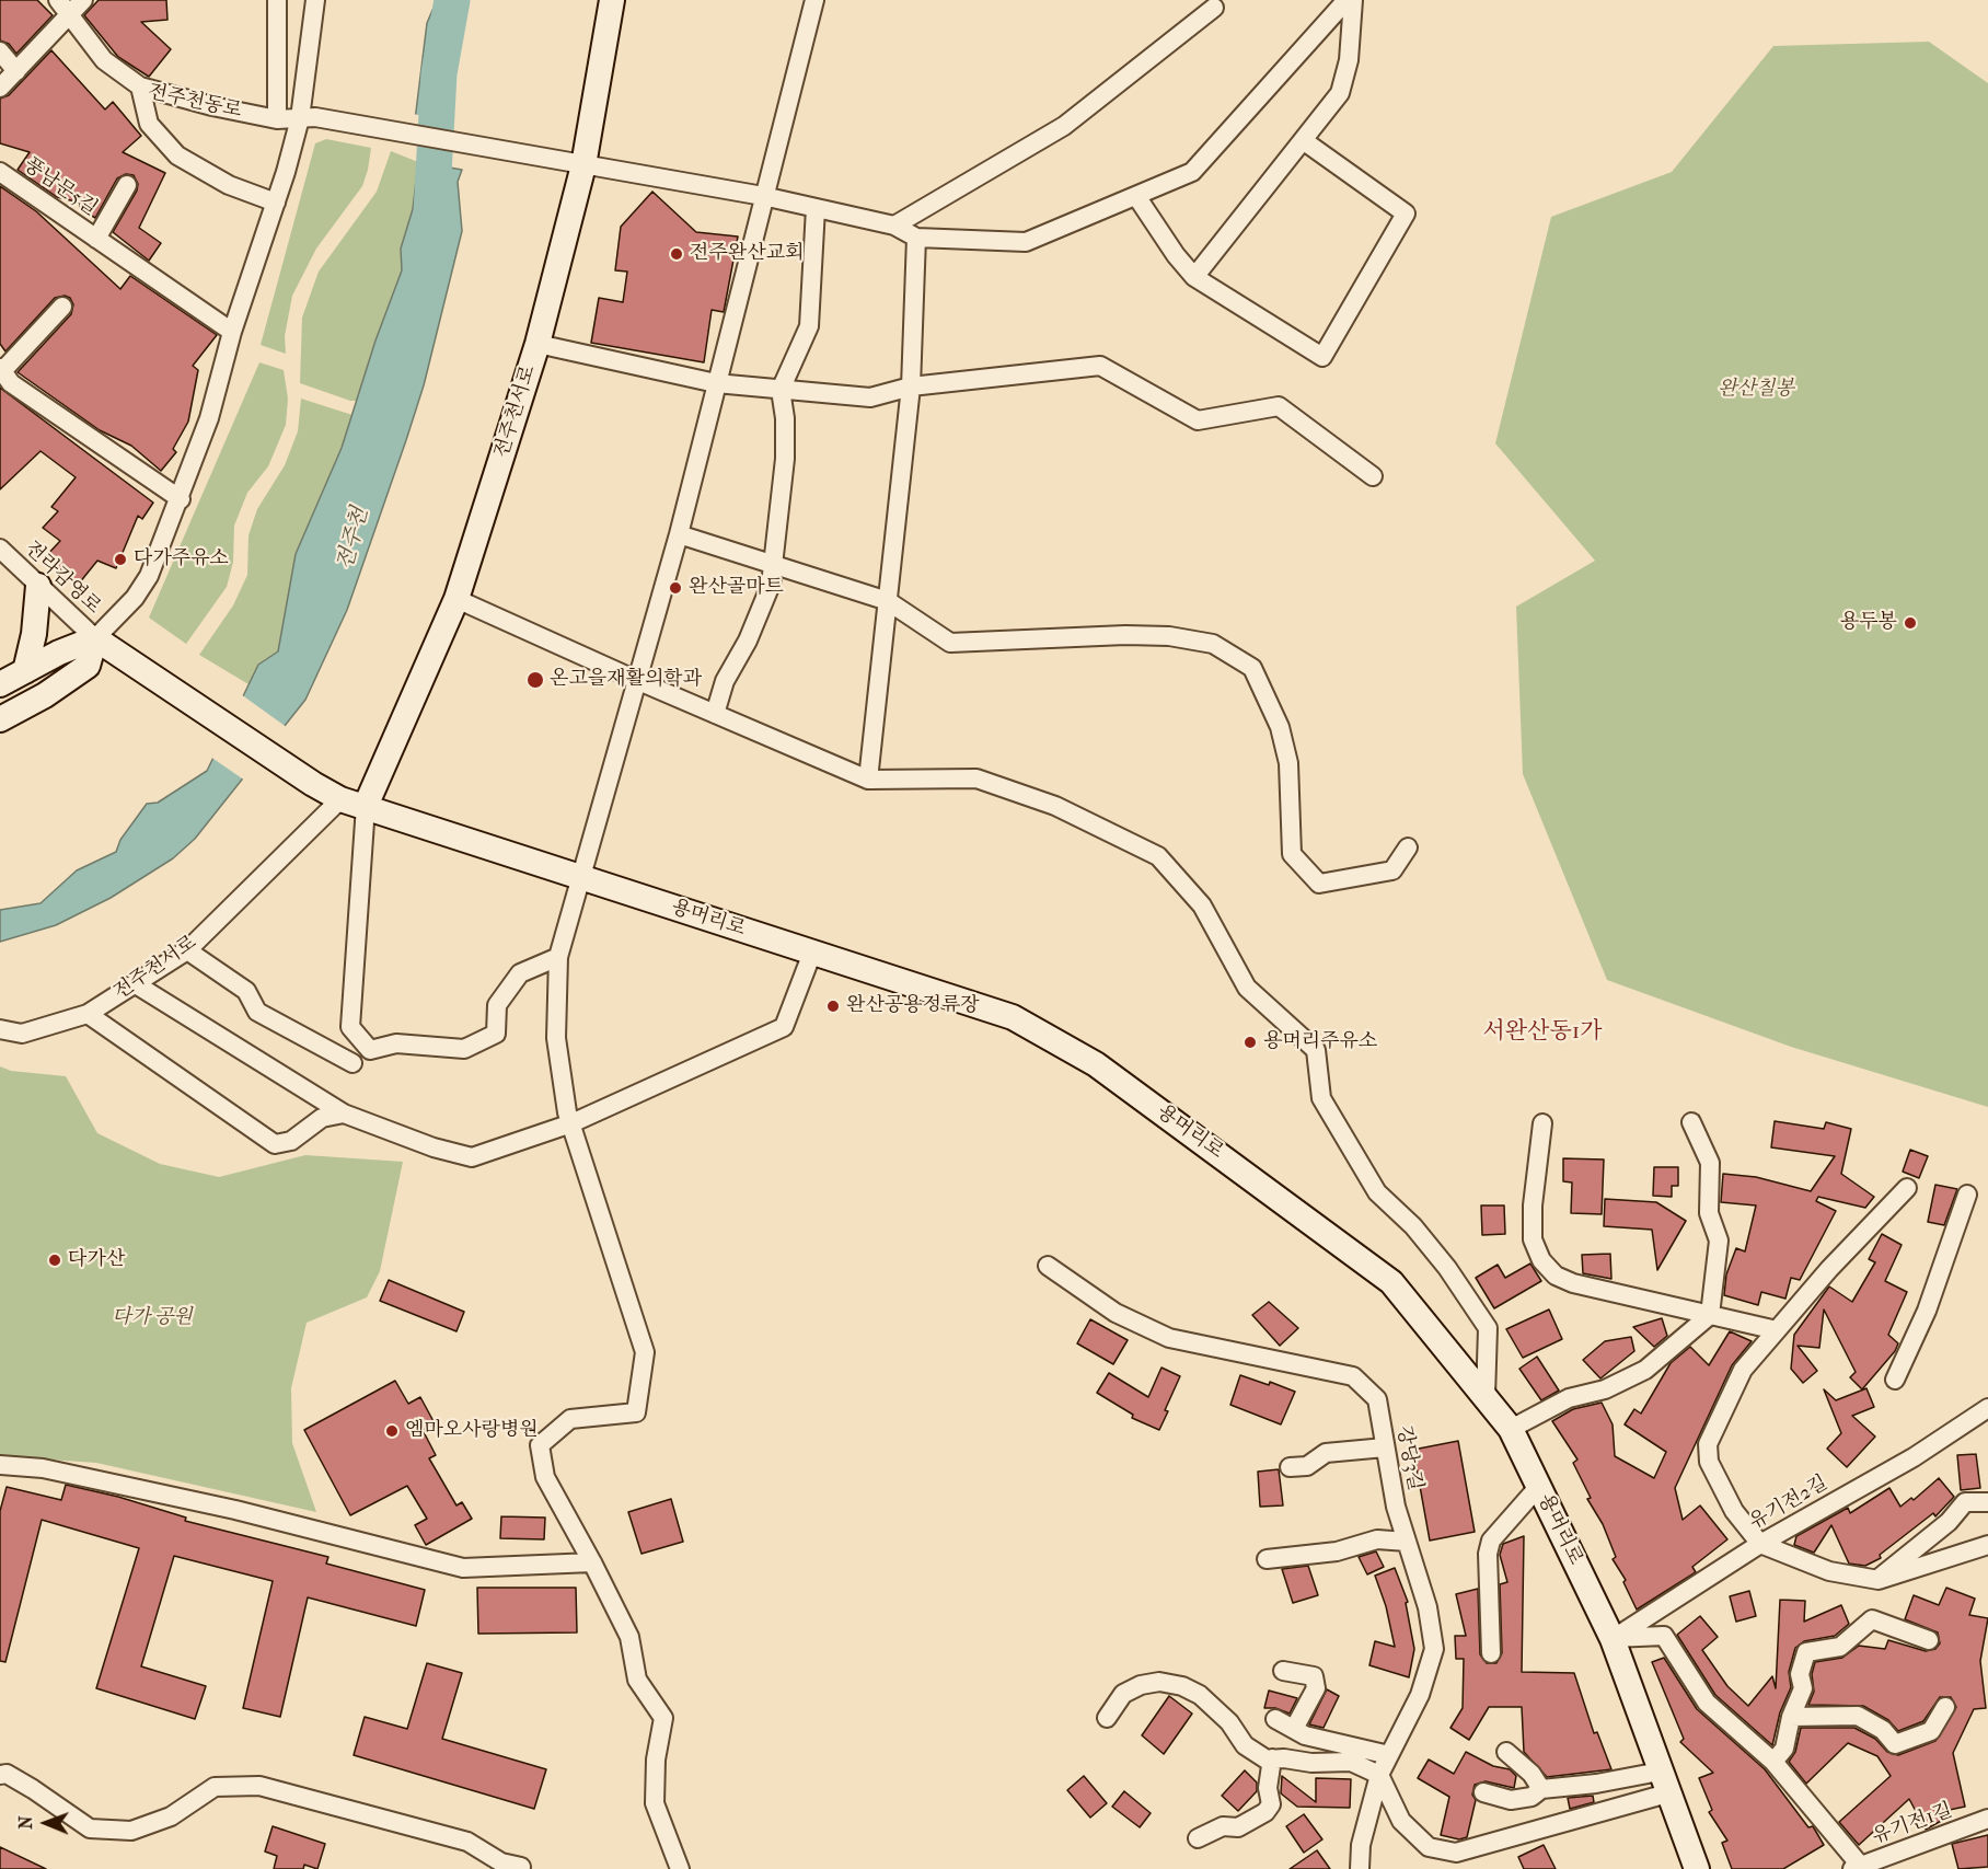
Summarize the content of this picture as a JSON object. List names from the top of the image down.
{
  "streets": {
    "street": [
      "전주천동로",
      "풍남문5길",
      "전주천서로",
      "전라감영로",
      "용머리로",
      "강당3길",
      "유기전2길",
      "유기전1길"
    ]
  },
  "crossings": [
    ["전주천동로", "전주천서로"],
    ["전주천서로", "용머리로"],
    ["전라감영로", "용머리로"],
    ["용머리로", "유기전2길"]
  ],
  "districts": ["서완산동1가"],
  "water": ["전주천"],
  "parks": ["완산칠봉", "다가 공원"],
  "places": [
    "전주완산교회",
    "다가주유소",
    "완산골마트",
    "용두봉",
    "온고을재활의학과",
    "완산공용정류장",
    "용머리주유소",
    "다가산",
    "엠마오사랑병원"
  ],
  "north": "left"
}
